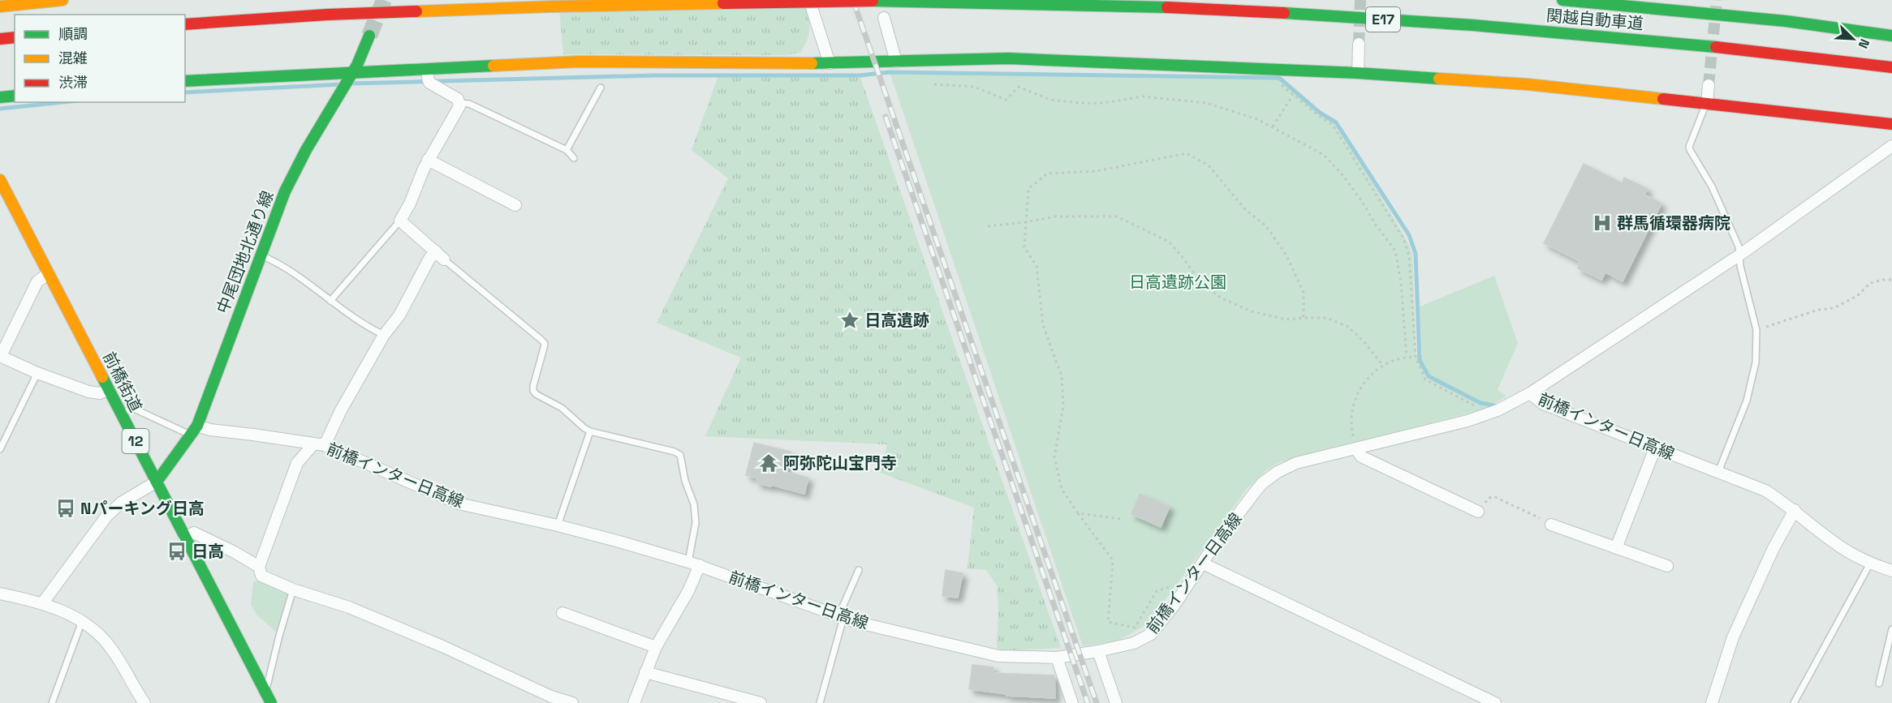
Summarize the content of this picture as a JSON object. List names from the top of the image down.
{
  "streets": {
    "main road": [
      "E17",
      "関越自動車道",
      "中尾団地北通り線",
      "前橋街道",
      "12"
    ],
    "street": ["前橋インター日高線"]
  },
  "crossings": [
    ["中尾団地北通り線", "前橋街道"],
    ["中尾団地北通り線", "前橋インター日高線"]
  ],
  "parks": ["日高遺跡公園"],
  "places": {
    "hospital": ["群馬循環器病院"],
    "place": ["日高遺跡"],
    "temple": ["阿弥陀山宝門寺"],
    "bus stop": ["Nパーキング日高", "日高"]
  },
  "legend": ["順調", "混雑", "渋滞"],
  "north": "bottom right"
}
